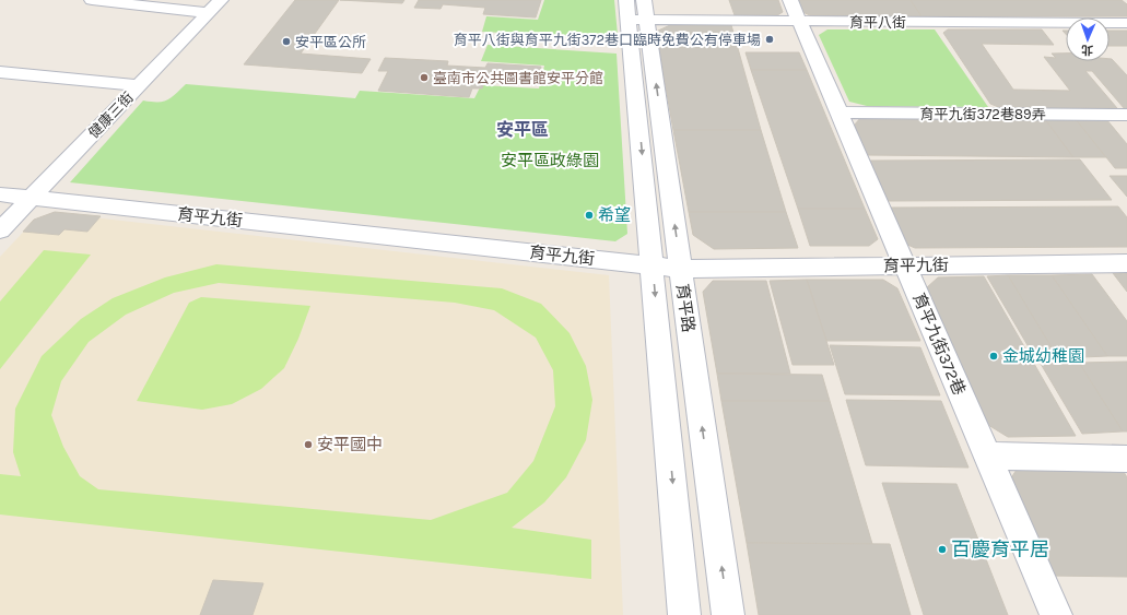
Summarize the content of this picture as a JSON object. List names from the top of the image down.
{
  "streets": {
    "street": [
      "育平八街",
      "育平九街372巷89弄",
      "健康三街",
      "育平九街",
      "育平路",
      "育平九街372巷"
    ]
  },
  "crossings": [
    ["育平八街", "育平路"],
    ["育平八街", "育平九街372巷"],
    ["育平九街372巷89弄", "育平九街372巷"],
    ["健康三街", "育平九街"],
    ["育平九街", "育平路"],
    ["育平九街", "育平九街372巷"]
  ],
  "districts": ["安平區"],
  "parks": ["安平區政綠園"],
  "places": [
    "育平八街與育平九街372巷口臨時免費公有停車場",
    "安平區公所",
    "臺南市公共圖書館安平分館",
    "希望",
    "金城幼稚園",
    "安平國中",
    "百慶育平居"
  ],
  "north": "bottom"
}
